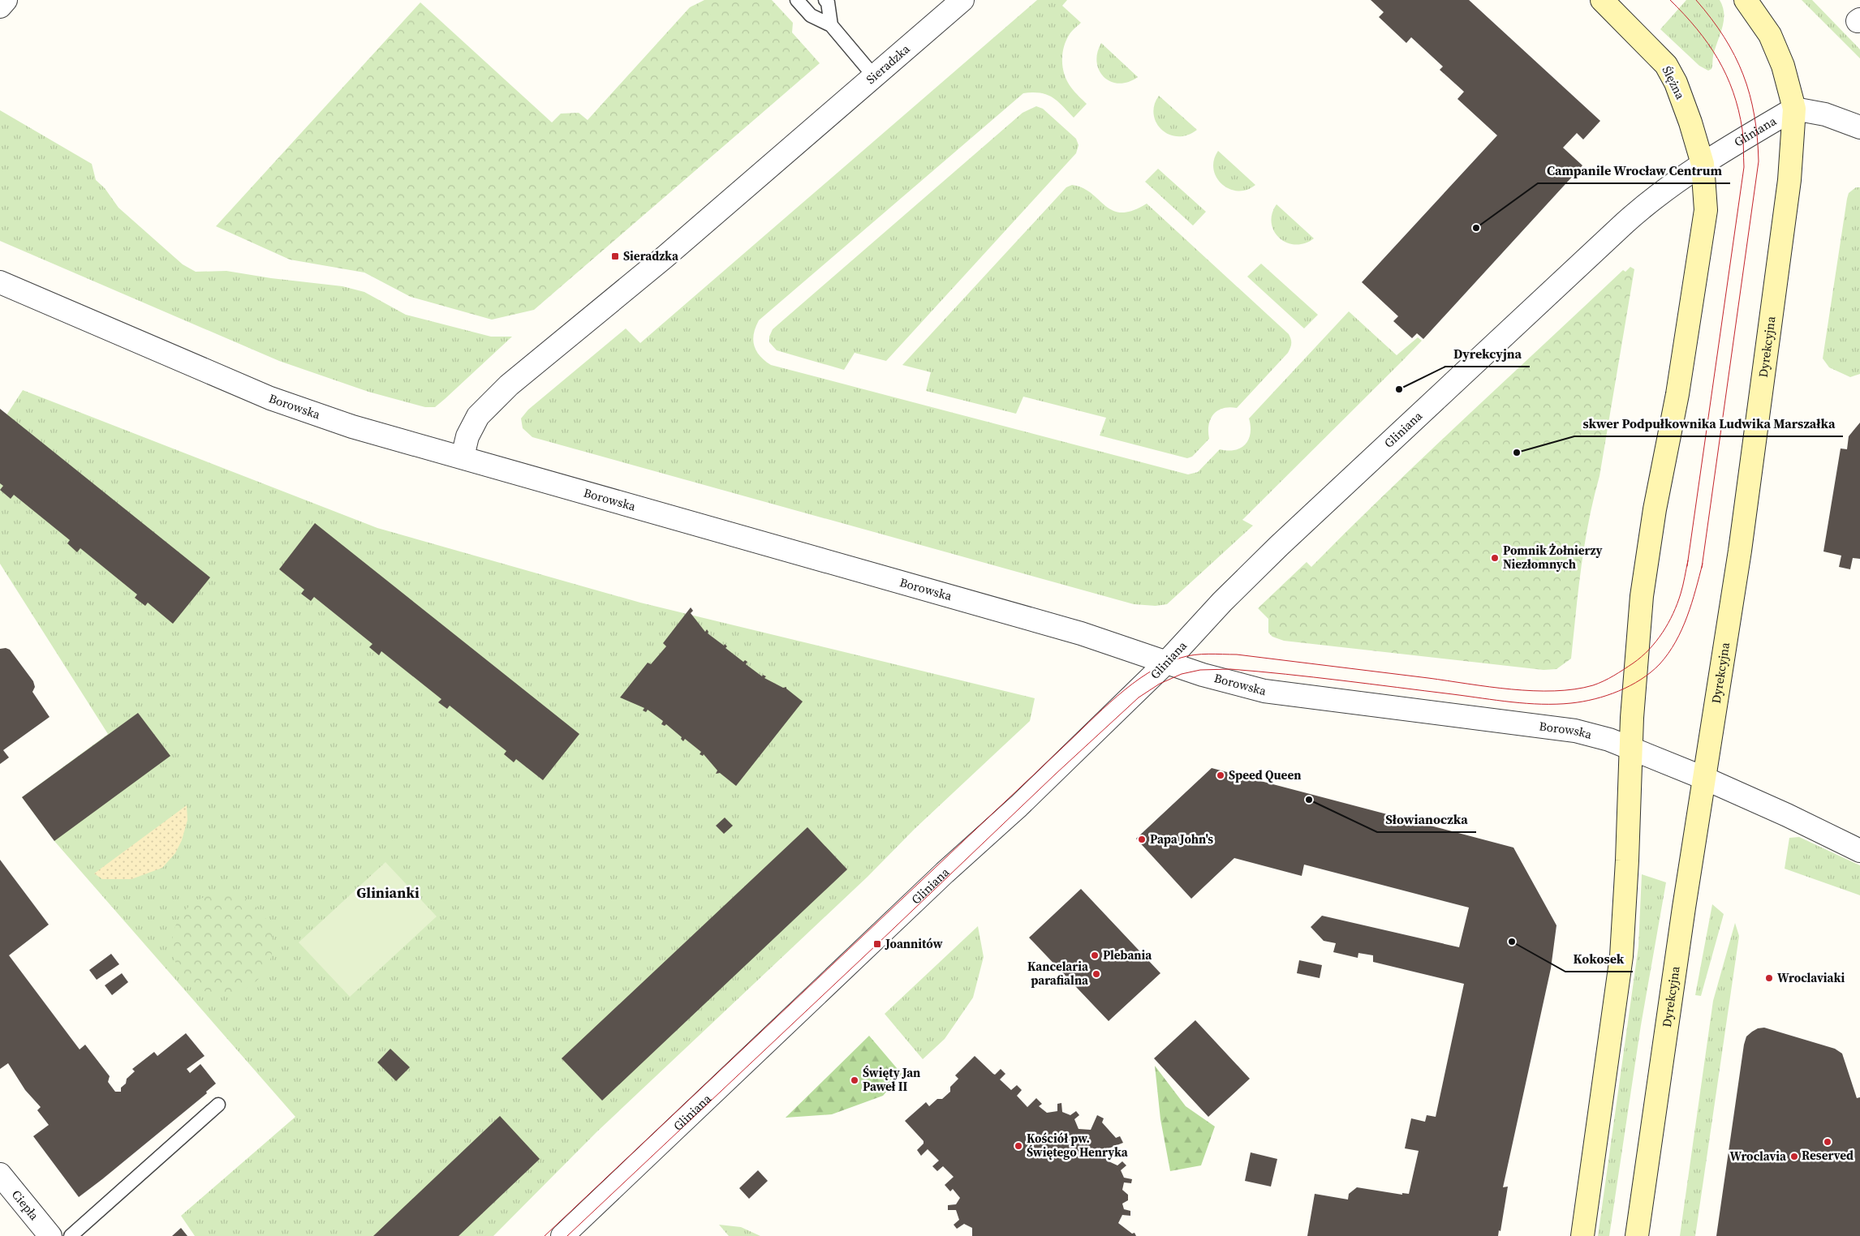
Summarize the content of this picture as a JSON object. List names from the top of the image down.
{
  "streets": {
    "main road": ["Ślężna", "Dyrekcyjna"],
    "street": [
      "Sieradzka",
      "Gliniana",
      "Borowska",
      "Ciepła"
    ]
  },
  "crossings": [
    ["Sieradzka", "Borowska"],
    ["Ślężna", "Gliniana"],
    ["Gliniana", "Dyrekcyjna"],
    ["Gliniana", "Borowska"],
    ["Dyrekcyjna", "Borowska"]
  ],
  "districts": ["Glinianki"],
  "places": {
    "other": [
      "Campanile Wrocław Centrum",
      "Dyrekcyjna",
      "skwer Podpułkownika Ludwika Marszałka",
      "Pomnik Żołnierzy Niezłomnych",
      "Speed Queen",
      "Słowianoczka",
      "Papa John's",
      "Kokosek",
      "Plebania",
      "Kancelaria parafialna",
      "Wroclaviaki",
      "Święty Jan Paweł II",
      "Reserved",
      "Kościół pw. Świętego Henryka",
      "Wroclavia"
    ],
    "transit": ["Sieradzka", "Joannitów"]
  }
}
